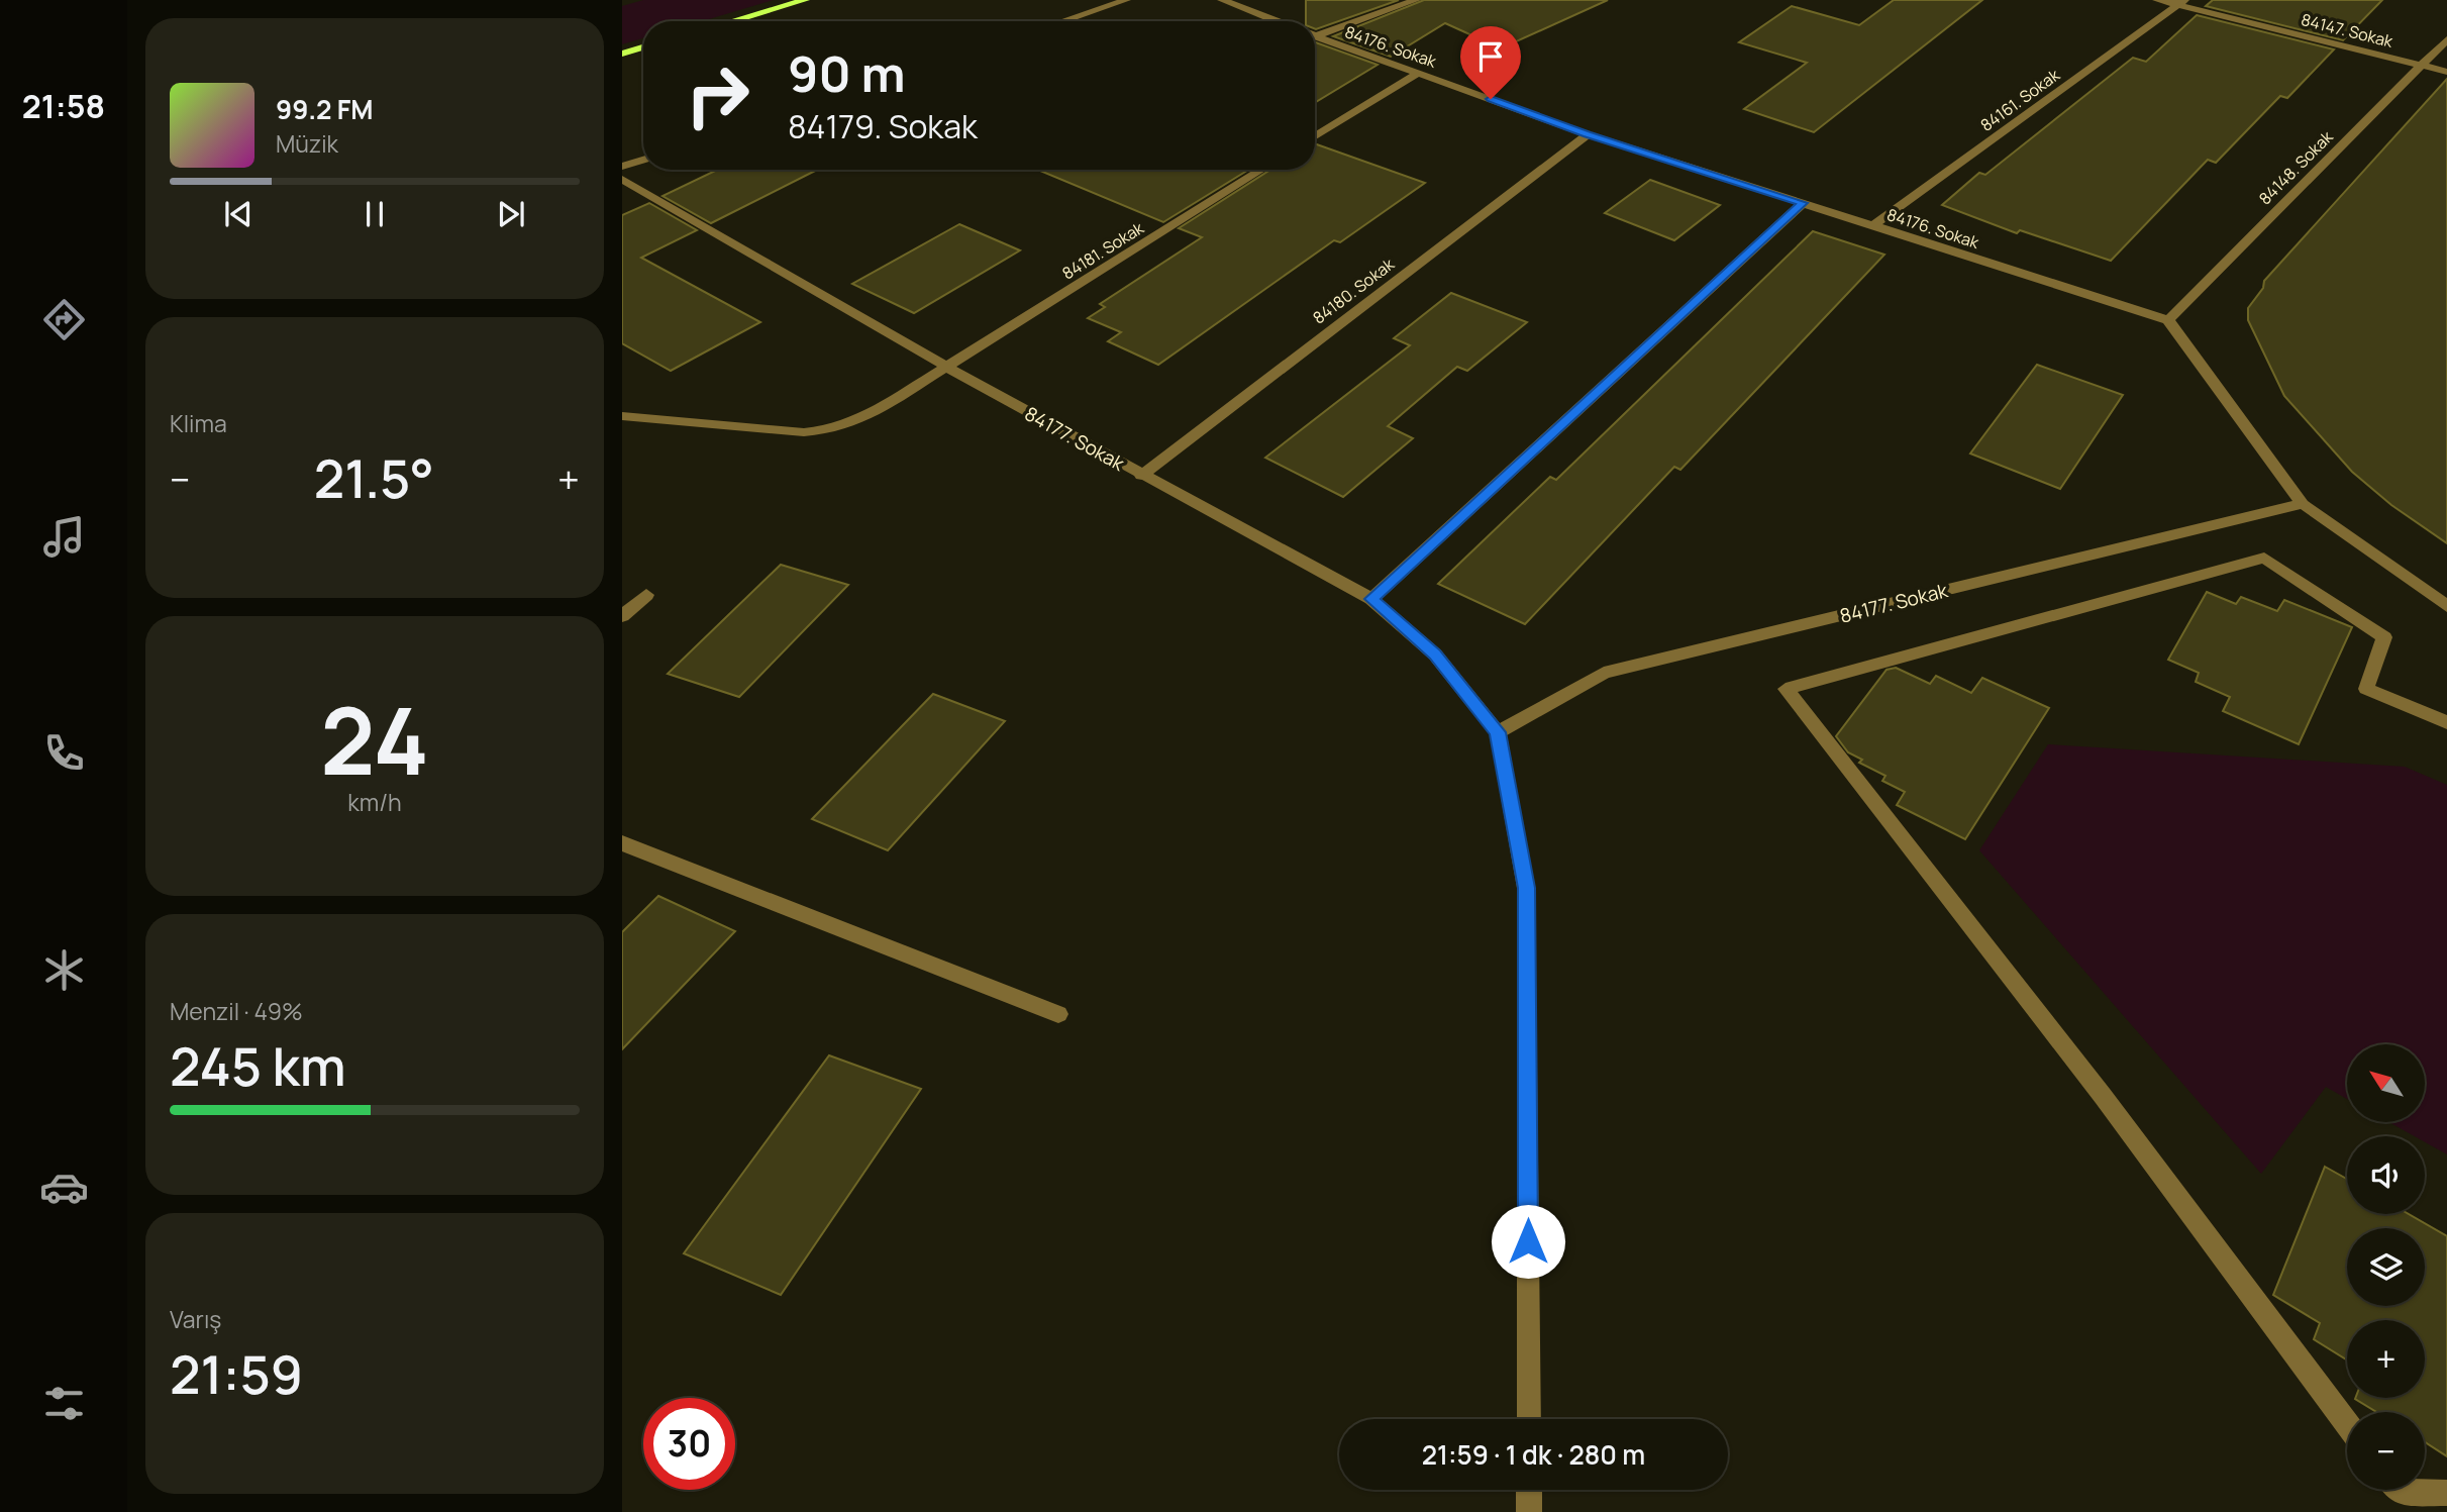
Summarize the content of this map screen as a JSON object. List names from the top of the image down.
{
  "streets": {
    "street": [
      "84147. Sokak",
      "84176. Sokak",
      "84161. Sokak",
      "84148. Sokak",
      "84181. Sokak",
      "84180. Sokak",
      "84177. Sokak"
    ]
  },
  "crossings": [
    ["84147. Sokak", "84161. Sokak"],
    ["84147. Sokak", "84148. Sokak"],
    ["84176. Sokak", "84161. Sokak"],
    ["84176. Sokak", "84148. Sokak"],
    ["84176. Sokak", "84180. Sokak"],
    ["84181. Sokak", "84177. Sokak"],
    ["84180. Sokak", "84177. Sokak"]
  ],
  "north": "top left",
  "page": {
    "tabs": "21:58",
    "turn": ["90 m", "84179. Sokak"],
    "song": ["99.2 FM", "Müzik"],
    "tile": [
      "Klima",
      ["24", "km/h"],
      ["Menzil · 49%", "245 km"],
      ["Varış", "21:59"]
    ],
    "heat": ["−", "21.5°", "+"],
    "map_buttons": ["+", "−"],
    "limit": "30",
    "trip": "21:59 · 1 dk · 280 m"
  }
}
